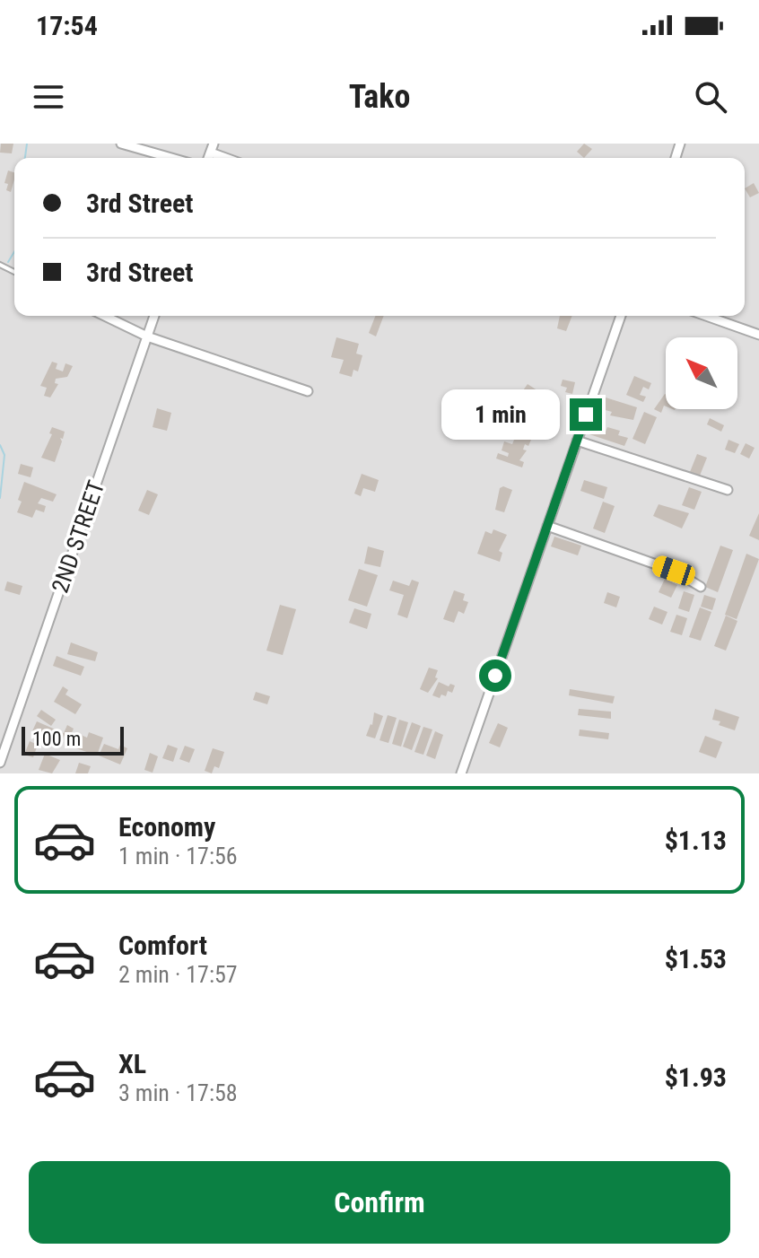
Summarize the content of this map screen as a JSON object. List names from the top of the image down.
{
  "streets": {
    "street": ["2ND STREET"]
  },
  "scale_bar": "100 m",
  "north": "top left",
  "page": {
    "status": "17:54",
    "header": "Tako",
    "banner": ["3rd Street", "3rd Street"],
    "bubble": "1 min",
    "scale": "100 m",
    "list": [
      {
        "name": "Economy",
        "note": "1 min · 17:56",
        "value": "$1.13"
      },
      {
        "name": "Comfort",
        "note": "2 min · 17:57",
        "value": "$1.53"
      },
      {
        "name": "XL",
        "note": "3 min · 17:58",
        "value": "$1.93"
      }
    ],
    "buttons": "Confirm"
  }
}
